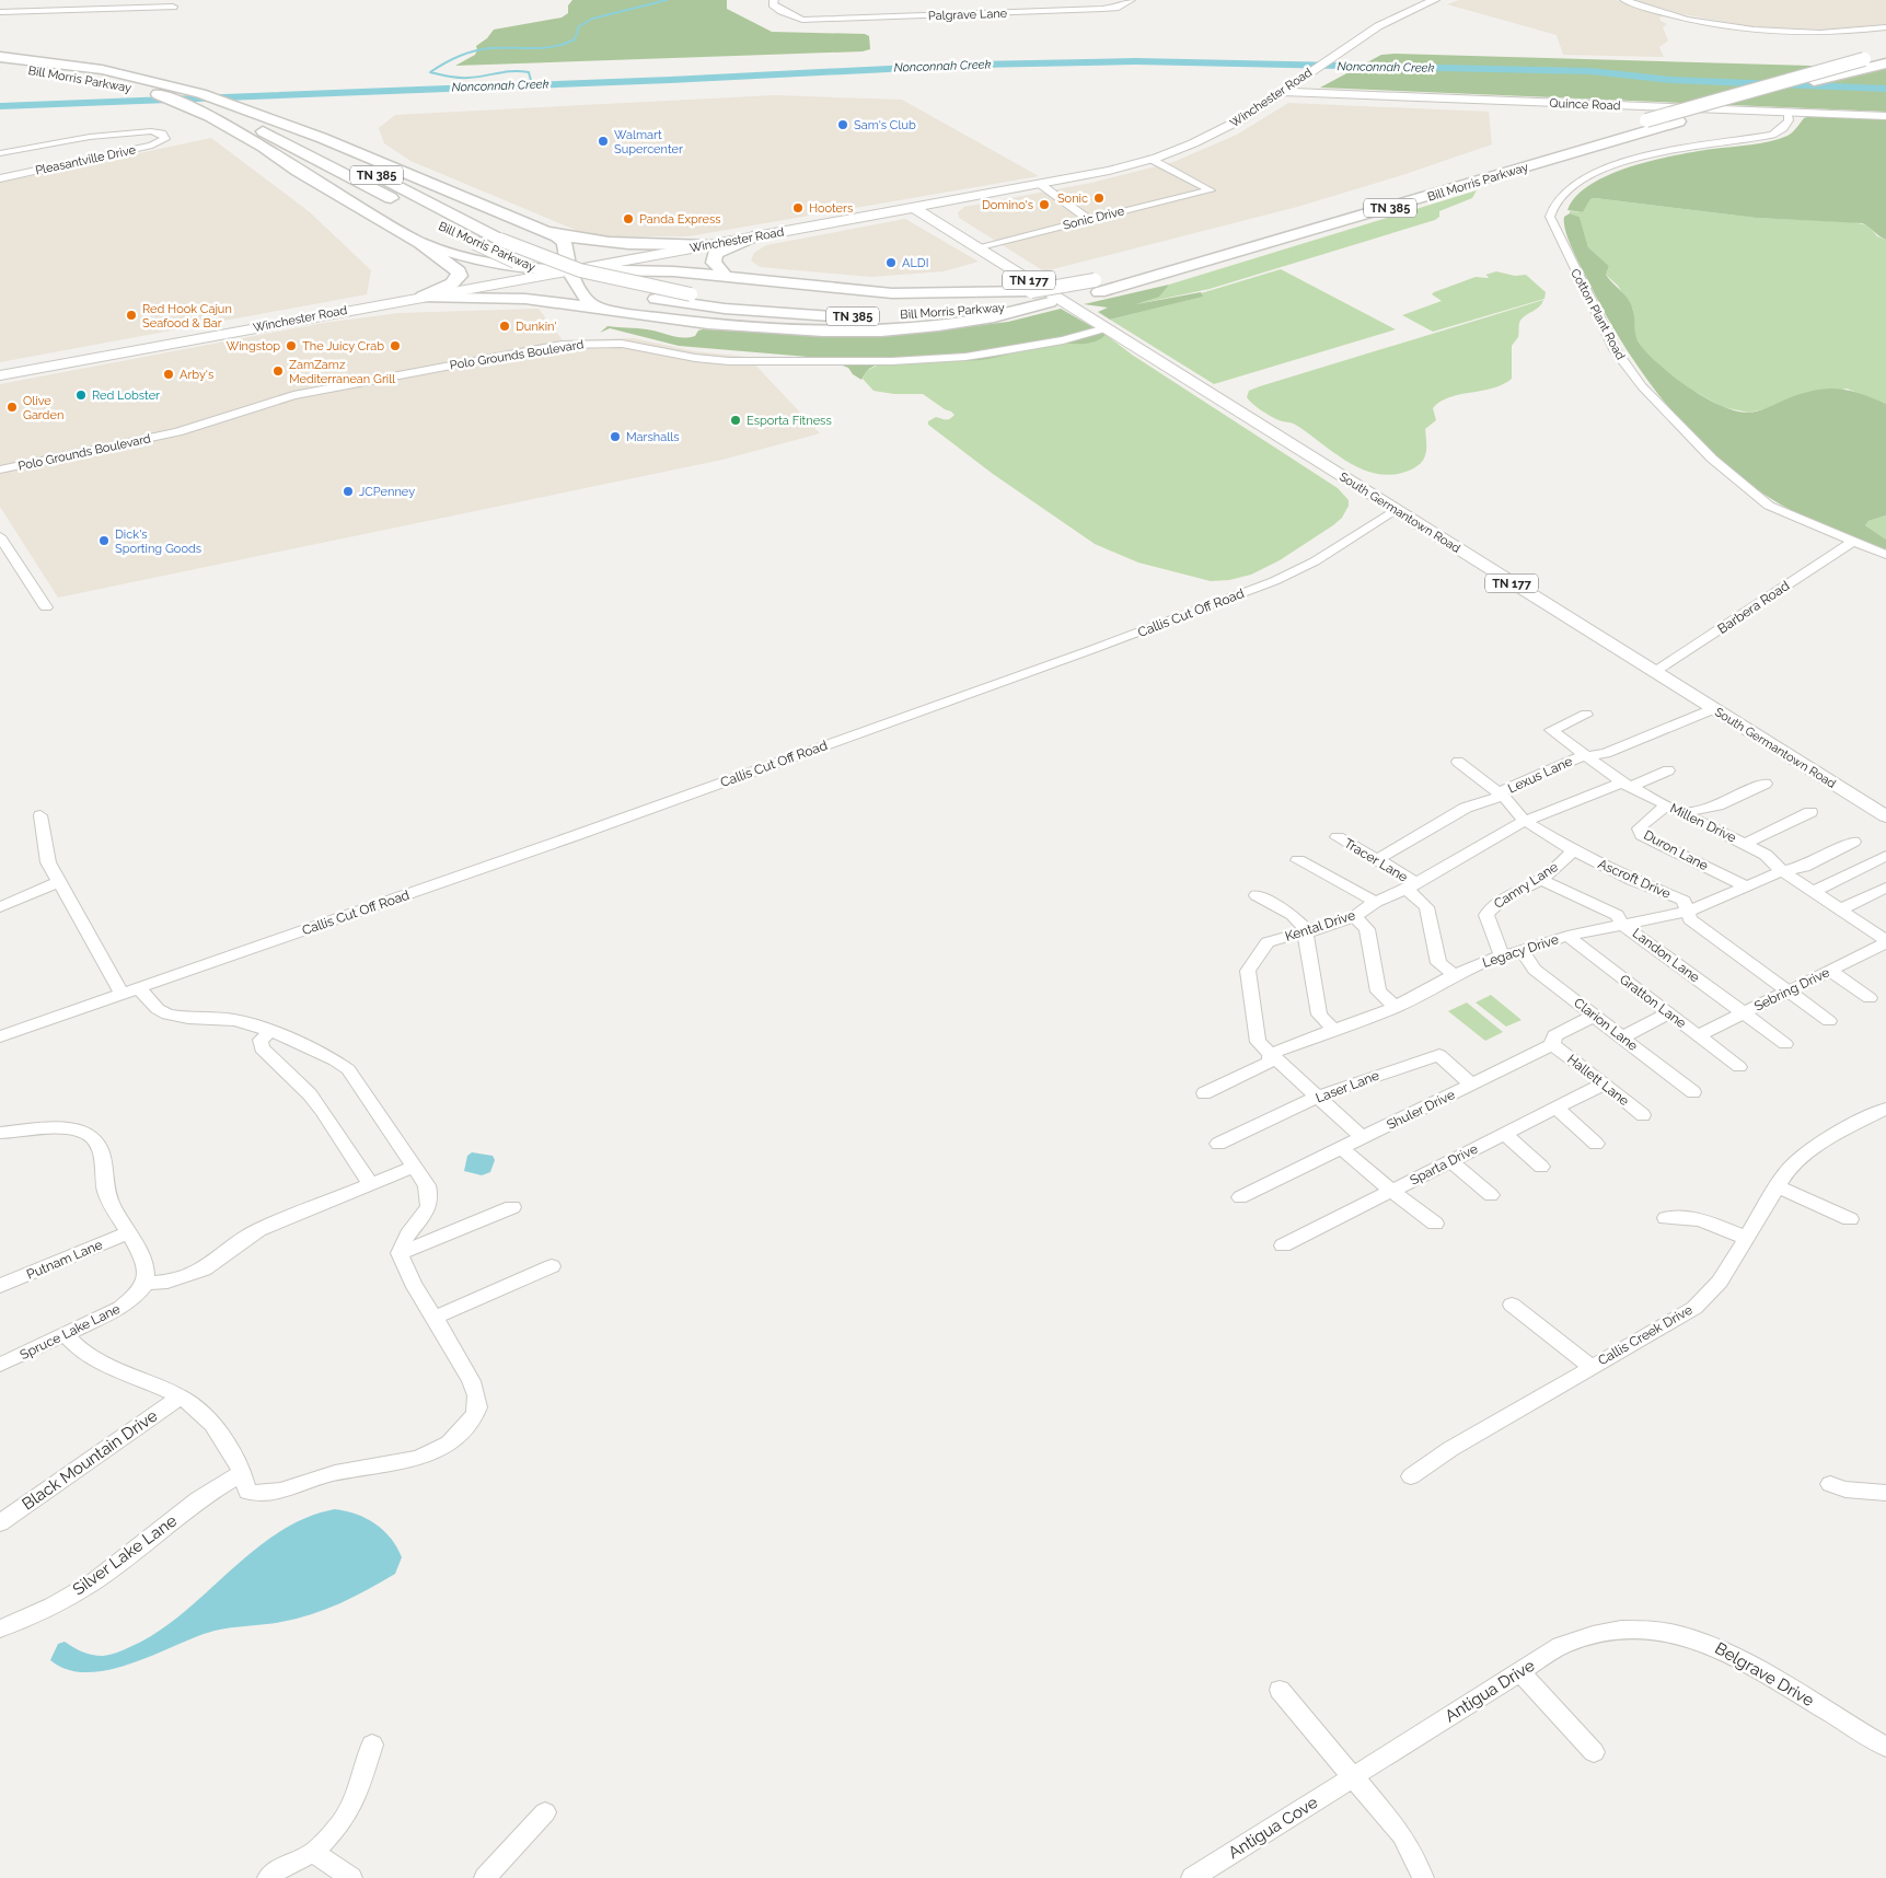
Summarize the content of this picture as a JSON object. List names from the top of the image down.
{
  "streets": {
    "highway": ["Bill Morris Parkway", "TN 385"],
    "main road": [
      "Winchester Road",
      "Quince Road",
      "TN 177",
      "South Germantown Road"
    ],
    "street": [
      "Palgrave Lane",
      "Pleasantville Drive",
      "Sonic Drive",
      "Cotton Plant Road",
      "Polo Grounds Boulevard",
      "Barbera Road",
      "Callis Cut Off Road",
      "Lexus Lane",
      "Millen Drive",
      "Duron Lane",
      "Tracer Lane",
      "Ascroft Drive",
      "Camry Lane",
      "Kental Drive",
      "Legacy Drive",
      "Landon Lane",
      "Sebring Drive",
      "Gratton Lane",
      "Clarion Lane",
      "Hallett Lane",
      "Laser Lane",
      "Shuler Drive",
      "Sparta Drive",
      "Putnam Lane",
      "Spruce Lake Lane",
      "Callis Creek Drive",
      "Black Mountain Drive",
      "Silver Lake Lane",
      "Belgrave Drive",
      "Antigua Drive",
      "Antigua Cove"
    ]
  },
  "crossings": [
    ["Winchester Road", "Quince Road"],
    ["Winchester Road", "Sonic Drive"],
    ["Winchester Road", "South Germantown Road"],
    ["Quince Road", "Cotton Plant Road"],
    ["Sonic Drive", "South Germantown Road"],
    ["Cotton Plant Road", "Barbera Road"],
    ["Polo Grounds Boulevard", "South Germantown Road"],
    ["South Germantown Road", "Barbera Road"],
    ["South Germantown Road", "Callis Cut Off Road"],
    ["South Germantown Road", "Lexus Lane"],
    ["Lexus Lane", "Millen Drive"],
    ["Lexus Lane", "Tracer Lane"],
    ["Lexus Lane", "Ascroft Drive"],
    ["Millen Drive", "Duron Lane"],
    ["Millen Drive", "Kental Drive"],
    ["Millen Drive", "Legacy Drive"],
    ["Millen Drive", "Sebring Drive"],
    ["Duron Lane", "Legacy Drive"],
    ["Tracer Lane", "Kental Drive"],
    ["Tracer Lane", "Legacy Drive"],
    ["Ascroft Drive", "Camry Lane"],
    ["Ascroft Drive", "Kental Drive"],
    ["Ascroft Drive", "Legacy Drive"],
    ["Ascroft Drive", "Sebring Drive"],
    ["Camry Lane", "Legacy Drive"],
    ["Camry Lane", "Landon Lane"],
    ["Kental Drive", "Legacy Drive"],
    ["Kental Drive", "Laser Lane"],
    ["Kental Drive", "Shuler Drive"],
    ["Legacy Drive", "Landon Lane"],
    ["Legacy Drive", "Gratton Lane"],
    ["Legacy Drive", "Clarion Lane"],
    ["Landon Lane", "Sebring Drive"],
    ["Sebring Drive", "Gratton Lane"],
    ["Clarion Lane", "Shuler Drive"],
    ["Hallett Lane", "Shuler Drive"],
    ["Hallett Lane", "Sparta Drive"],
    ["Laser Lane", "Shuler Drive"],
    ["Belgrave Drive", "Antigua Drive"],
    ["Antigua Drive", "Antigua Cove"]
  ],
  "water": ["Nonconnah Creek"],
  "places": [
    "Sam's Club",
    "Walmart Supercenter",
    "Sonic",
    "Domino's",
    "Hooters",
    "Panda Express",
    "ALDI",
    "Red Hook Cajun Seafood & Bar",
    "Dunkin'",
    "Wingstop",
    "The Juicy Crab",
    "ZamZamz Mediterranean Grill",
    "Arby's",
    "Red Lobster",
    "Olive Garden",
    "Esporta Fitness",
    "Marshalls",
    "JCPenney",
    "Dick's Sporting Goods"
  ]
}
